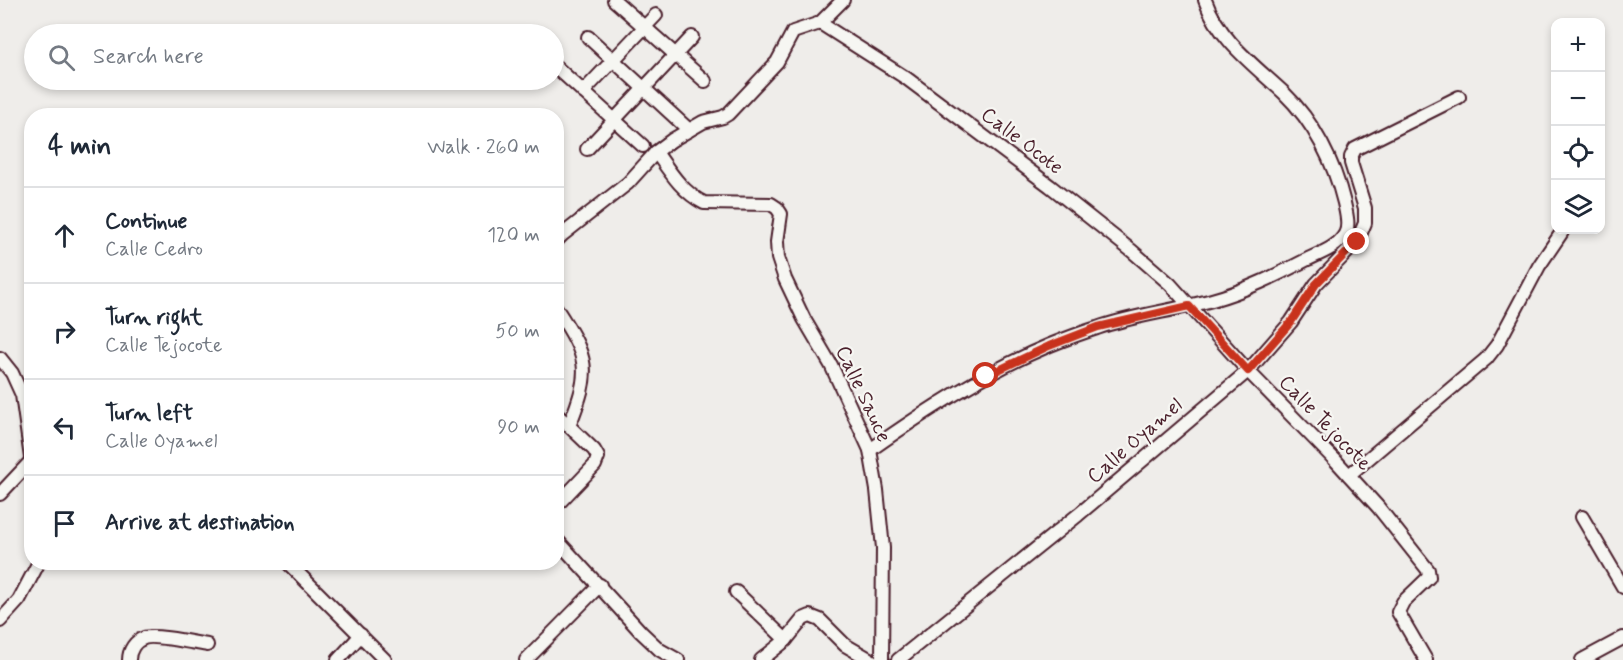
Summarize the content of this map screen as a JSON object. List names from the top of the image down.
{
  "streets": {
    "street": [
      "Calle Ocote",
      "Calle Sauce",
      "Calle Tejocote",
      "Calle Oyamel"
    ]
  },
  "crossings": [
    ["Calle Ocote", "Calle Tejocote"],
    ["Calle Tejocote", "Calle Oyamel"]
  ],
  "page": {
    "map_buttons": ["+", "−"],
    "search": "Search here",
    "heading": ["4 min", "Walk · 260 m"],
    "list": [
      ["Continue", "Calle Cedro", "120 m"],
      ["Turn right", "Calle Tejocote", "50 m"],
      ["Turn left", "Calle Oyamel", "90 m"],
      "Arrive at destination"
    ]
  }
}
